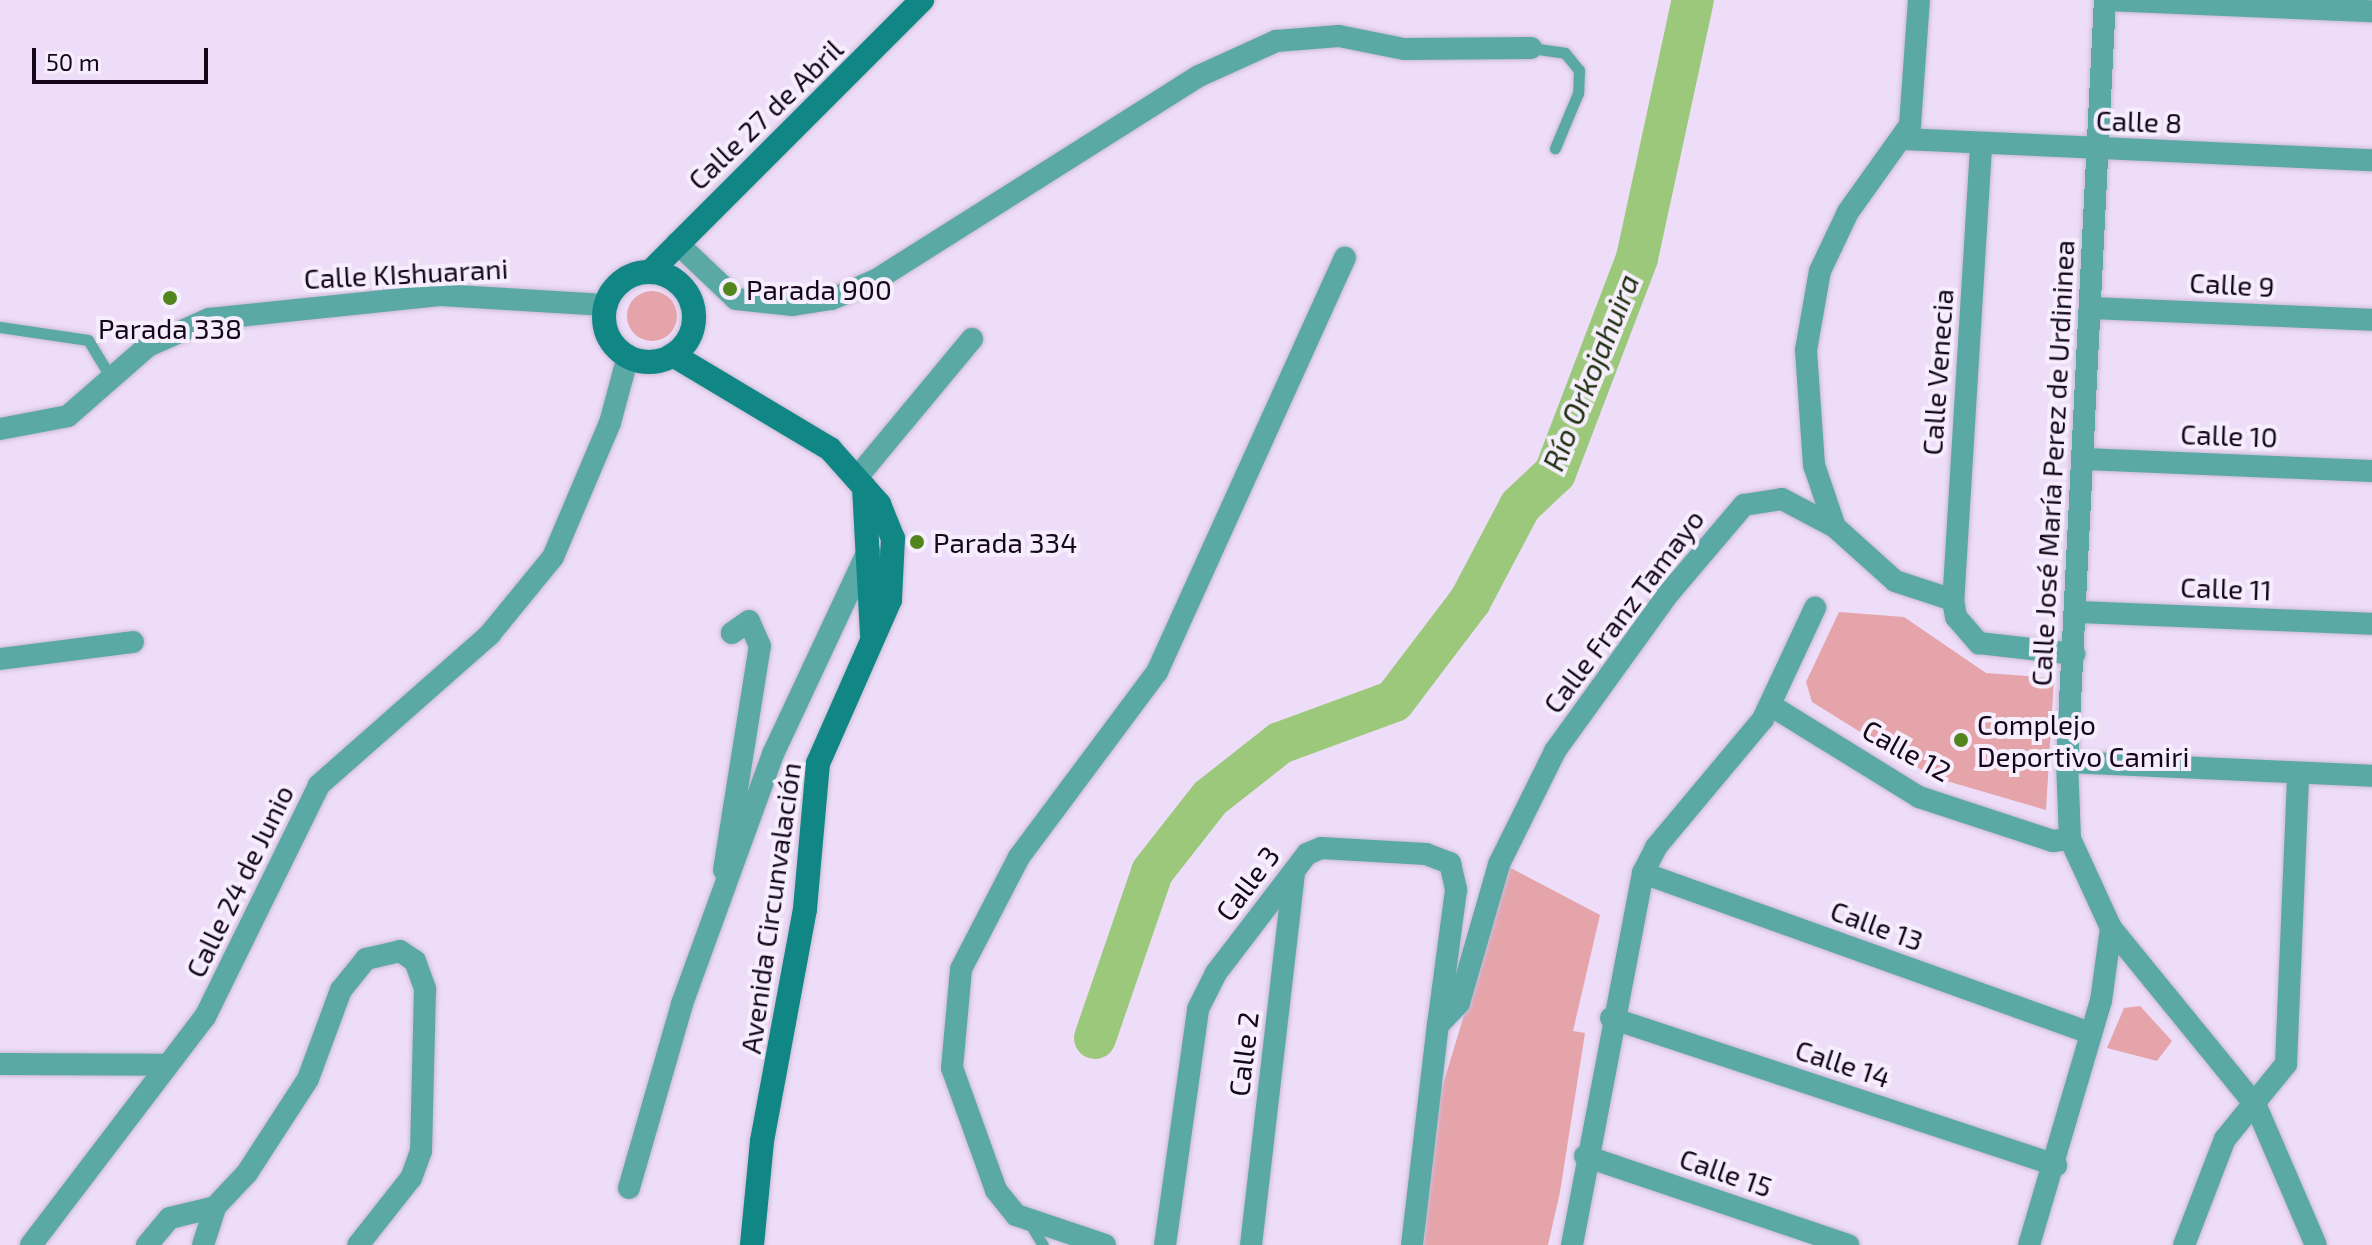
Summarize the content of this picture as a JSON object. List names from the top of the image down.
{
  "streets": {
    "main road": ["Calle 27 de Abril", "Avenida Circunvalación"],
    "street": [
      "Calle 8",
      "Calle KIshuarani",
      "Calle 9",
      "Calle Venecia",
      "Calle 10",
      "Calle José María Perez de Urdininea",
      "Calle 11",
      "Calle Franz Tamayo",
      "Calle 12",
      "Calle 24 de Junio",
      "Calle 3",
      "Calle 13",
      "Calle 2",
      "Calle 14",
      "Calle 15"
    ]
  },
  "crossings": [
    ["Calle 27 de Abril", "Calle KIshuarani"],
    ["Calle 27 de Abril", "Calle 24 de Junio"],
    ["Calle 27 de Abril", "Avenida Circunvalación"],
    ["Calle 8", "Calle Venecia"],
    ["Calle 8", "Calle José María Perez de Urdininea"],
    ["Calle KIshuarani", "Calle 24 de Junio"],
    ["Calle KIshuarani", "Avenida Circunvalación"],
    ["Calle 9", "Calle José María Perez de Urdininea"],
    ["Calle Venecia", "Calle Franz Tamayo"],
    ["Calle 10", "Calle José María Perez de Urdininea"],
    ["Calle José María Perez de Urdininea", "Calle 11"],
    ["Calle José María Perez de Urdininea", "Calle 12"],
    ["Calle Franz Tamayo", "Calle 3"],
    ["Calle 24 de Junio", "Avenida Circunvalación"],
    ["Calle 3", "Calle 2"]
  ],
  "water": ["Río Orkojahuira"],
  "places": [
    "Parada 900",
    "Parada 338",
    "Parada 334",
    "Complejo Deportivo Camiri"
  ],
  "scale_bar": "50 m"
}
